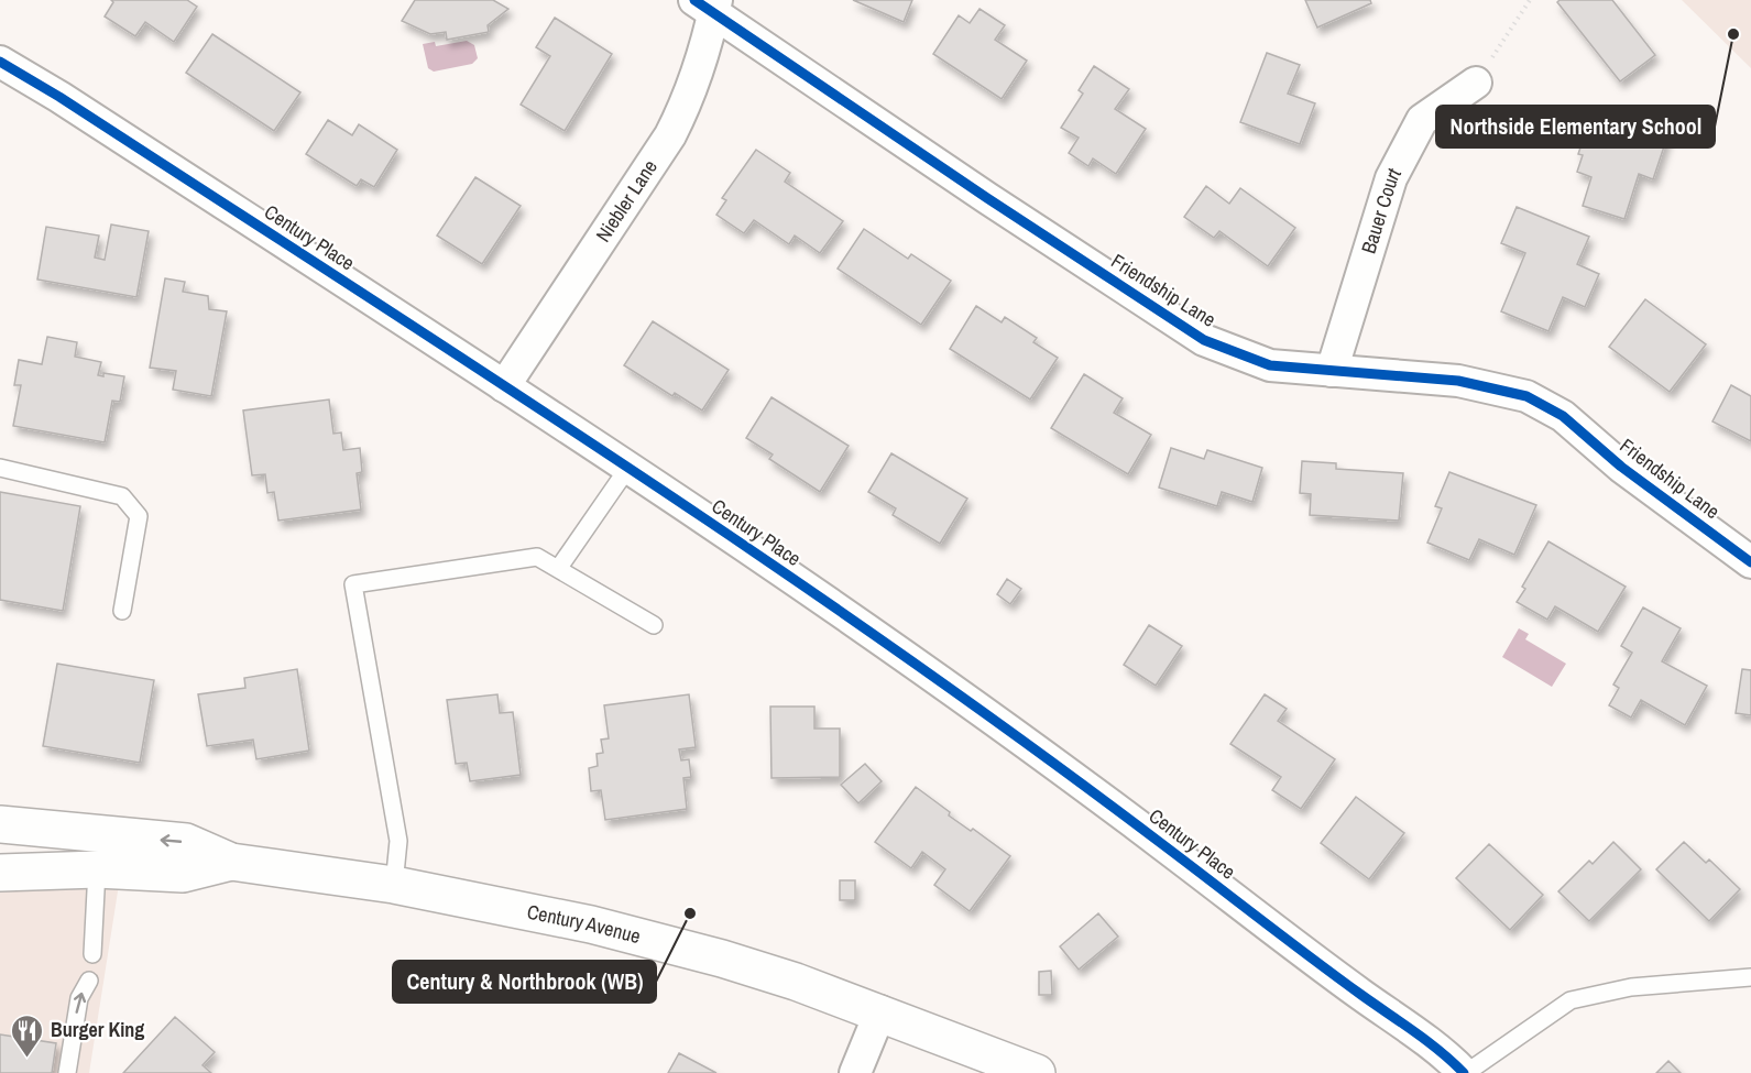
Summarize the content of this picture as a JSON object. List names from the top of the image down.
{
  "streets": {
    "main road": ["Century Avenue"],
    "street": [
      "Niebler Lane",
      "Bauer Court",
      "Century Place",
      "Friendship Lane"
    ]
  },
  "crossings": [
    ["Niebler Lane", "Century Place"],
    ["Niebler Lane", "Friendship Lane"],
    ["Bauer Court", "Friendship Lane"]
  ],
  "places": {
    "other": ["Northside Elementary School", "Century & Northbrook (WB)"],
    "restaurant": ["Burger King"]
  }
}
